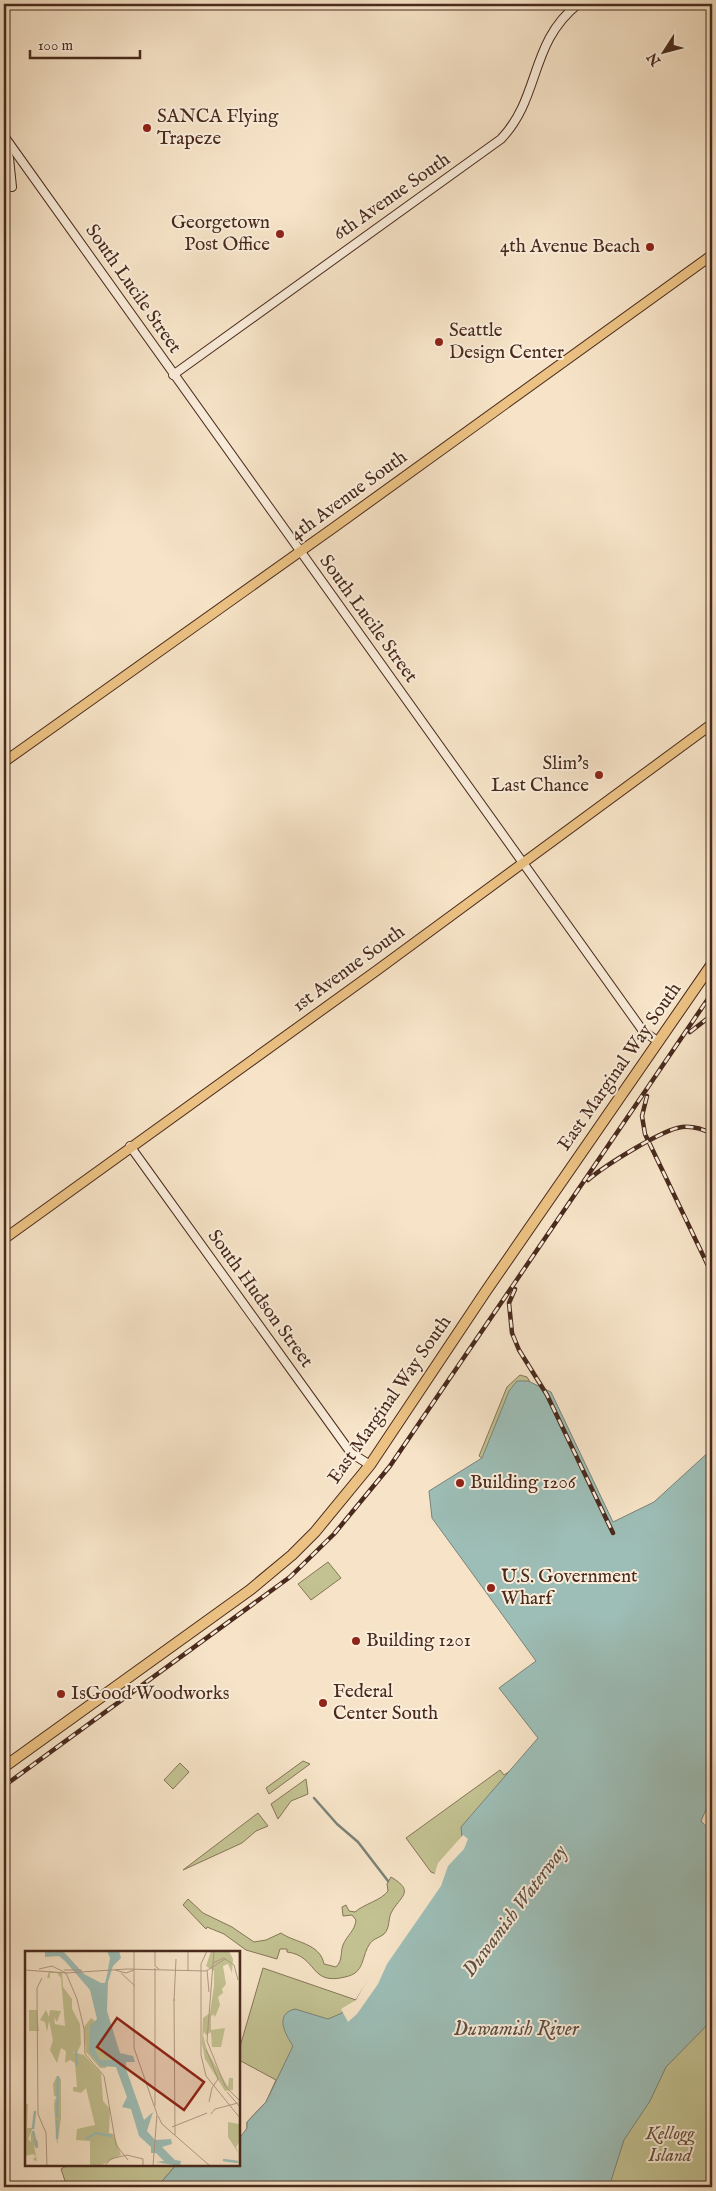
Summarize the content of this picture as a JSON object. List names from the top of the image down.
{
  "streets": {
    "highway": ["East Marginal Way South"],
    "main road": ["4th Avenue South", "1st Avenue South"],
    "street": ["6th Avenue South", "South Lucile Street", "South Hudson Street"]
  },
  "crossings": [
    ["6th Avenue South", "South Lucile Street"],
    ["South Lucile Street", "4th Avenue South"],
    ["South Lucile Street", "1st Avenue South"],
    ["South Lucile Street", "East Marginal Way South"],
    ["1st Avenue South", "South Hudson Street"],
    ["East Marginal Way South", "South Hudson Street"]
  ],
  "water": ["Duwamish Waterway", "Duwamish River"],
  "parks": ["Kellogg Island"],
  "places": [
    "SANCA Flying Trapeze",
    "Georgetown Post Office",
    "4th Avenue Beach",
    "Seattle Design Center",
    "Slim's Last Chance",
    "Building 1206",
    "U.S. Government Wharf",
    "Building 1201",
    "IsGood Woodworks",
    "Federal Center South"
  ],
  "scale_bar": "100 m",
  "north": "bottom left"
}
